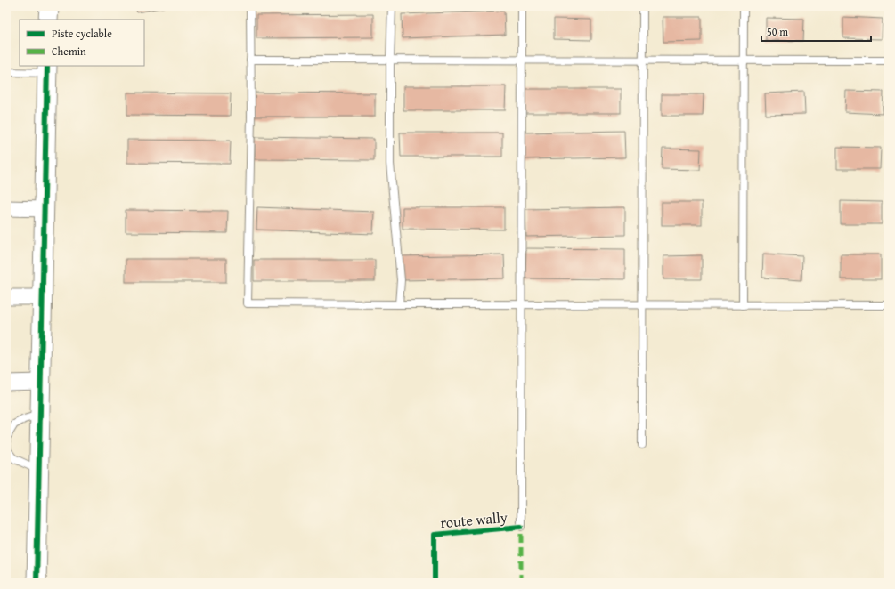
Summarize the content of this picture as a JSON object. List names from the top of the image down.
{
  "streets": {
    "cycle path": ["route wally"]
  },
  "legend": ["Piste cyclable", "Chemin"],
  "scale_bar": "50 m"
}
